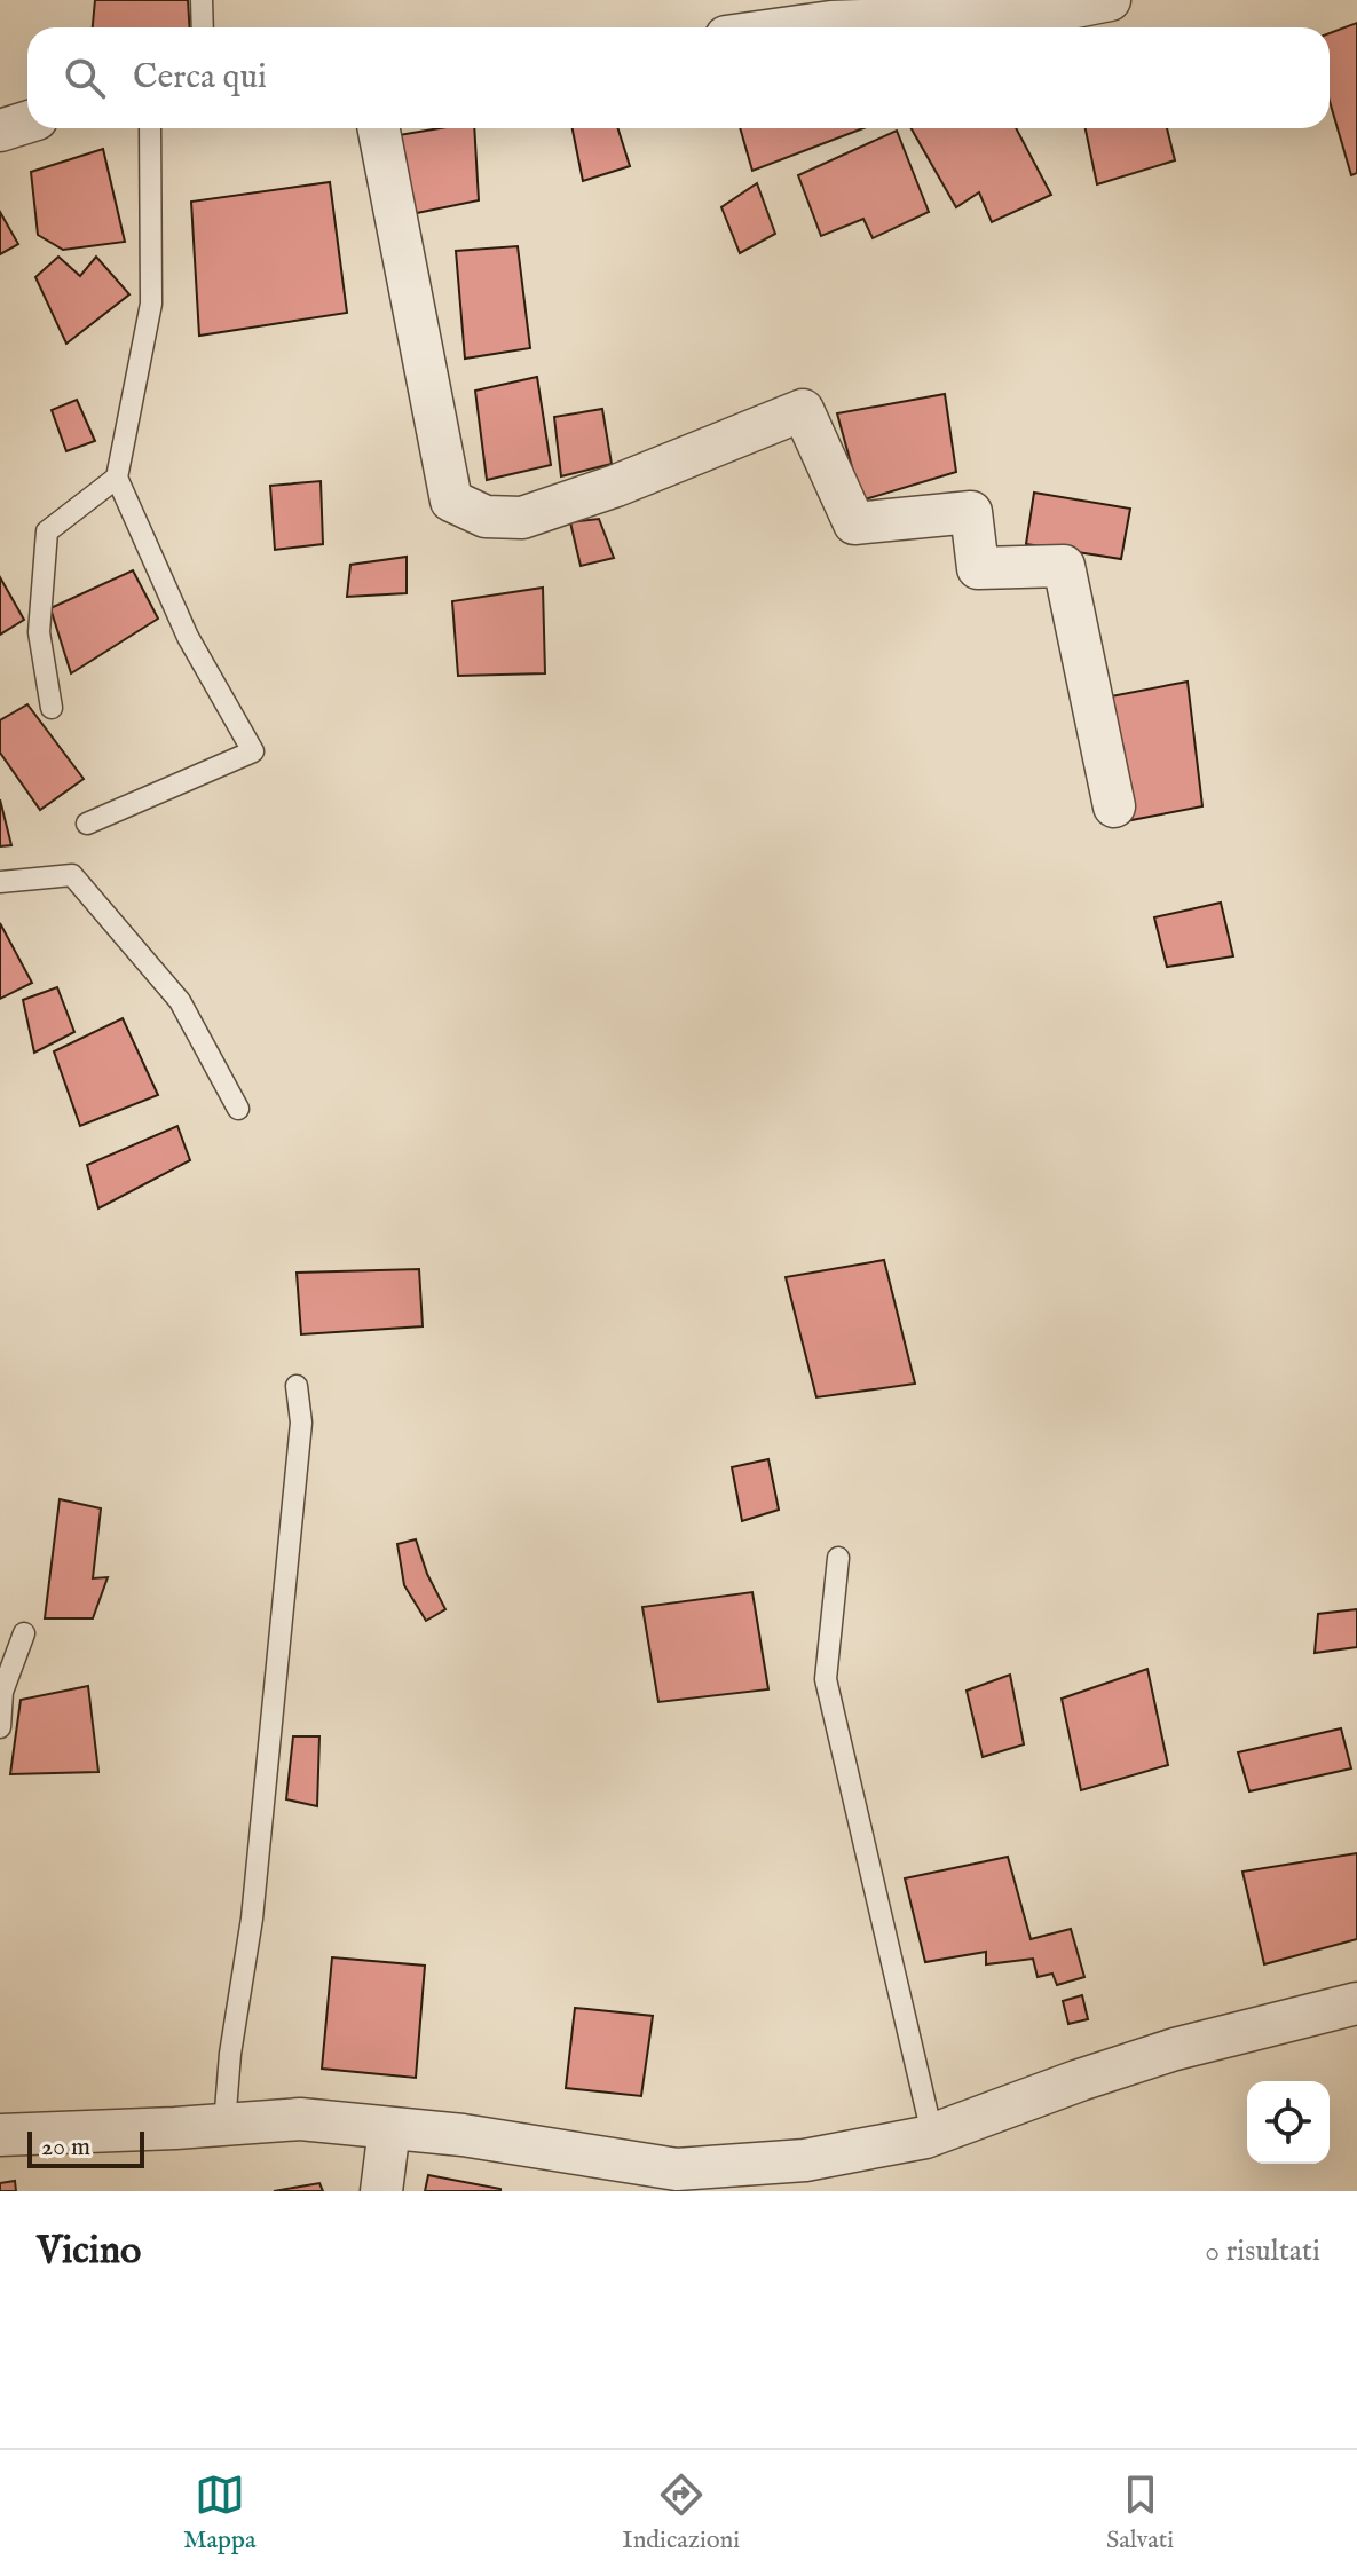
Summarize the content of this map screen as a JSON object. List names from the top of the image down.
{
  "scale_bar": "20 m",
  "page": {
    "search": "Cerca qui",
    "scale": "20 m",
    "heading": ["Vicino", "0 risultati"],
    "nav": ["Mappa", "Indicazioni", "Salvati"]
  }
}
